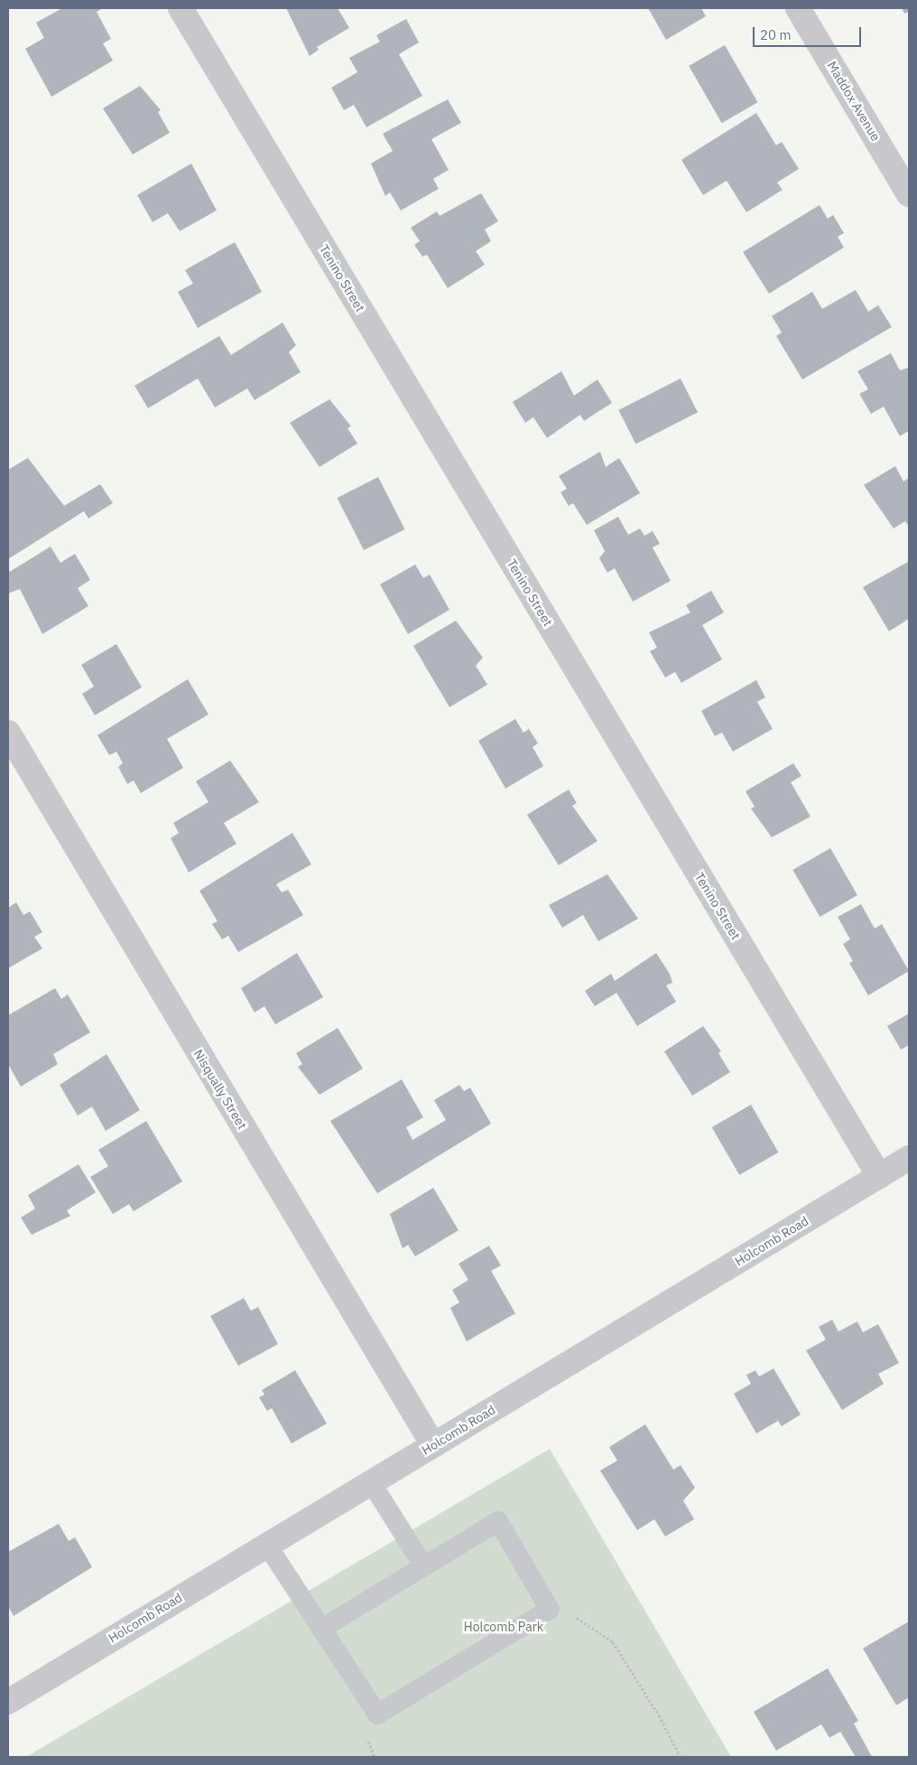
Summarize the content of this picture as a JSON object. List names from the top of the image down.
{
  "streets": {
    "street": [
      "Maddox Avenue",
      "Tenino Street",
      "Nisqually Street",
      "Holcomb Road"
    ]
  },
  "crossings": [
    ["Tenino Street", "Holcomb Road"],
    ["Nisqually Street", "Holcomb Road"]
  ],
  "parks": ["Holcomb Park"],
  "scale_bar": "20 m"
}
